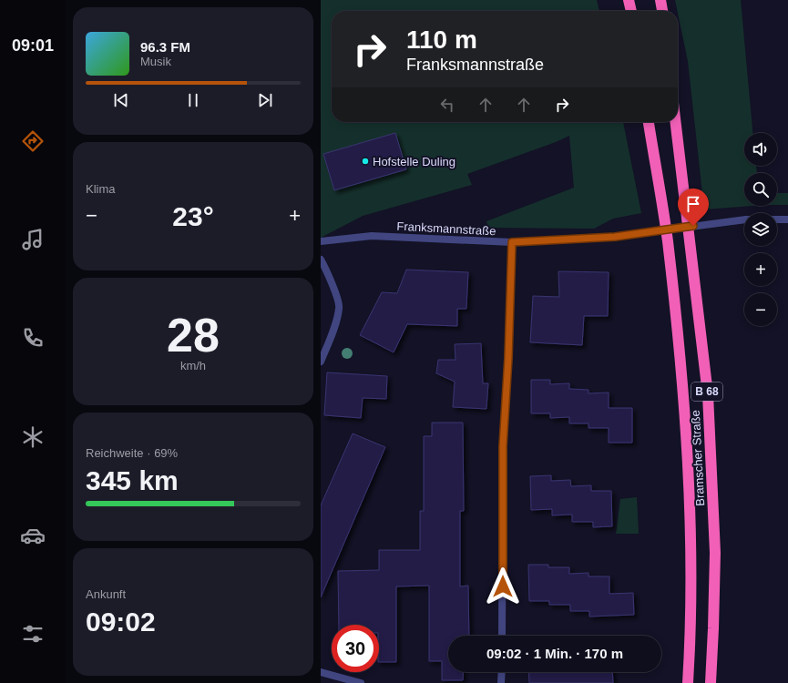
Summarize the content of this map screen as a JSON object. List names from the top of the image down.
{
  "streets": {
    "highway": ["B 68", "Bramscher Straße"],
    "street": ["Franksmannstraße"]
  },
  "places": ["Hofstelle Duling"],
  "page": {
    "tabs": "09:01",
    "turn": ["110 m", "Franksmannstraße"],
    "song": ["96.3 FM", "Musik"],
    "map_buttons": ["+", "−"],
    "tile": [
      "Klima",
      ["28", "km/h"],
      ["Reichweite · 69%", "345 km"],
      ["Ankunft", "09:02"]
    ],
    "heat": ["−", "23°", "+"],
    "limit": "30",
    "trip": "09:02 · 1 Min. · 170 m"
  }
}
